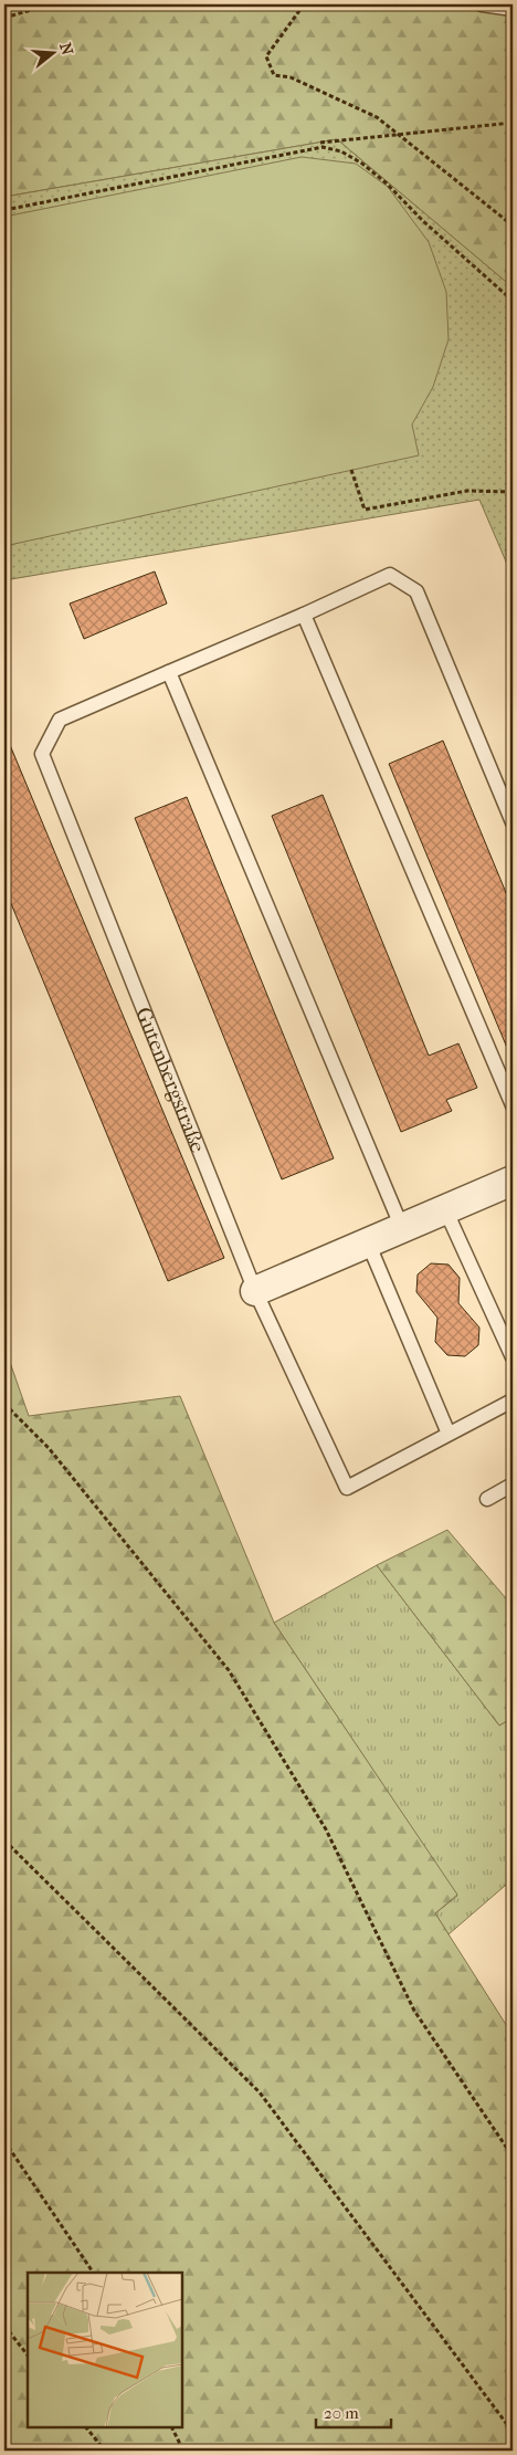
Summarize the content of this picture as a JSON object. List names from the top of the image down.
{
  "streets": {
    "lane": ["Gutenbergstraße"]
  },
  "scale_bar": "20 m",
  "north": "right"
}
